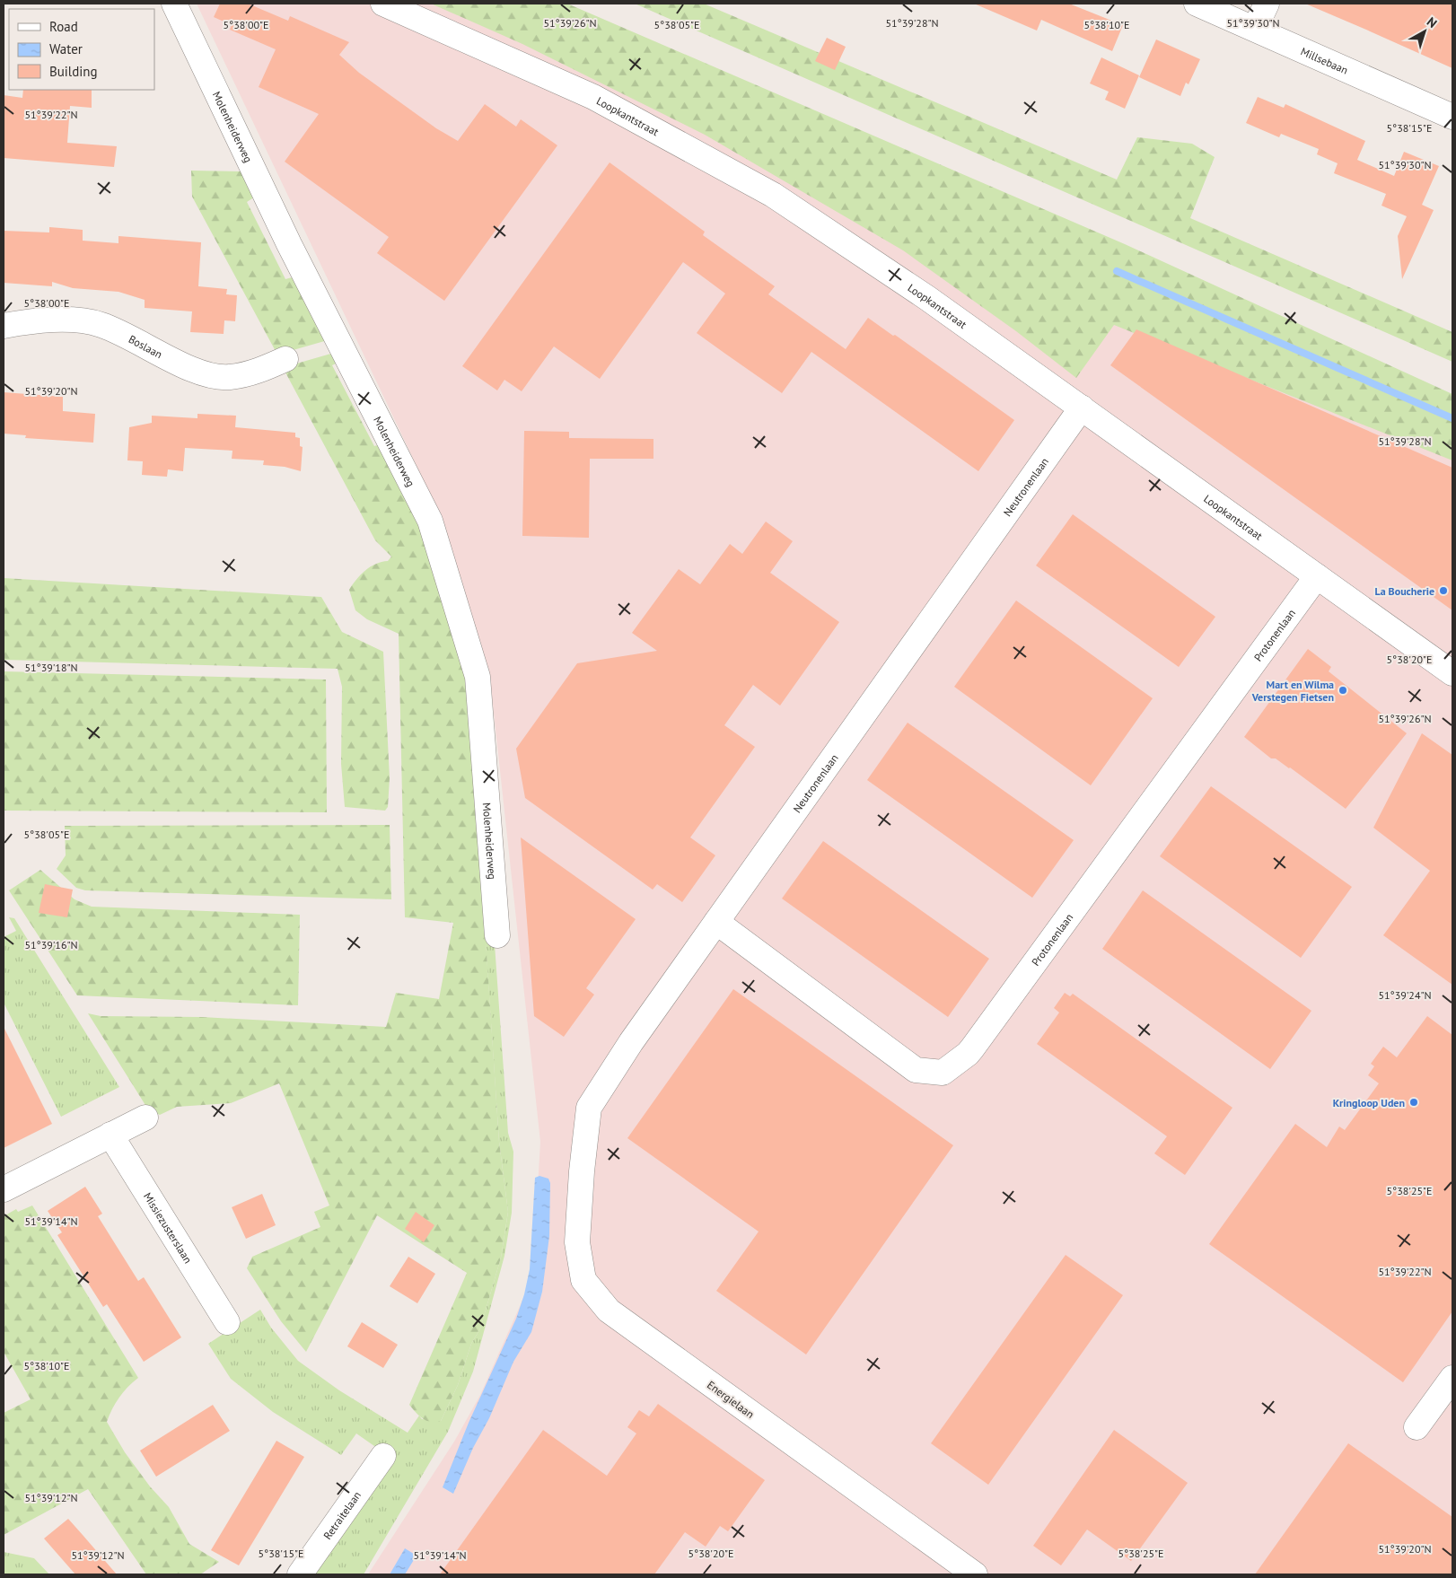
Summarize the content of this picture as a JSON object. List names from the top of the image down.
{
  "streets": {
    "street": [
      "Millsebaan",
      "Loopkantstraat",
      "Molenheiderweg",
      "Boslaan",
      "Neutronenlaan",
      "Protonenlaan",
      "Missiezusterslaan",
      "Energielaan",
      "Retraitelaan"
    ]
  },
  "crossings": [
    ["Loopkantstraat", "Neutronenlaan"],
    ["Loopkantstraat", "Protonenlaan"],
    ["Neutronenlaan", "Protonenlaan"],
    ["Neutronenlaan", "Energielaan"]
  ],
  "places": ["La Boucherie", "Mart en Wilma Verstegen Fietsen", "Kringloop Uden"],
  "legend": ["Road", "Water", "Building"],
  "north": "top right",
  "coordinates": [
    "51°39'26\"N",
    "51°39'28\"N",
    "51°39'30\"N",
    "5°38'00\"E",
    "5°38'05\"E",
    "5°38'10\"E",
    "51°39'22\"N",
    "5°38'15\"E",
    "51°39'20\"N",
    "5°38'20\"E",
    "51°39'18\"N",
    "51°39'16\"N",
    "51°39'24\"N",
    "5°38'25\"E",
    "51°39'14\"N",
    "51°39'12\"N"
  ]
}
